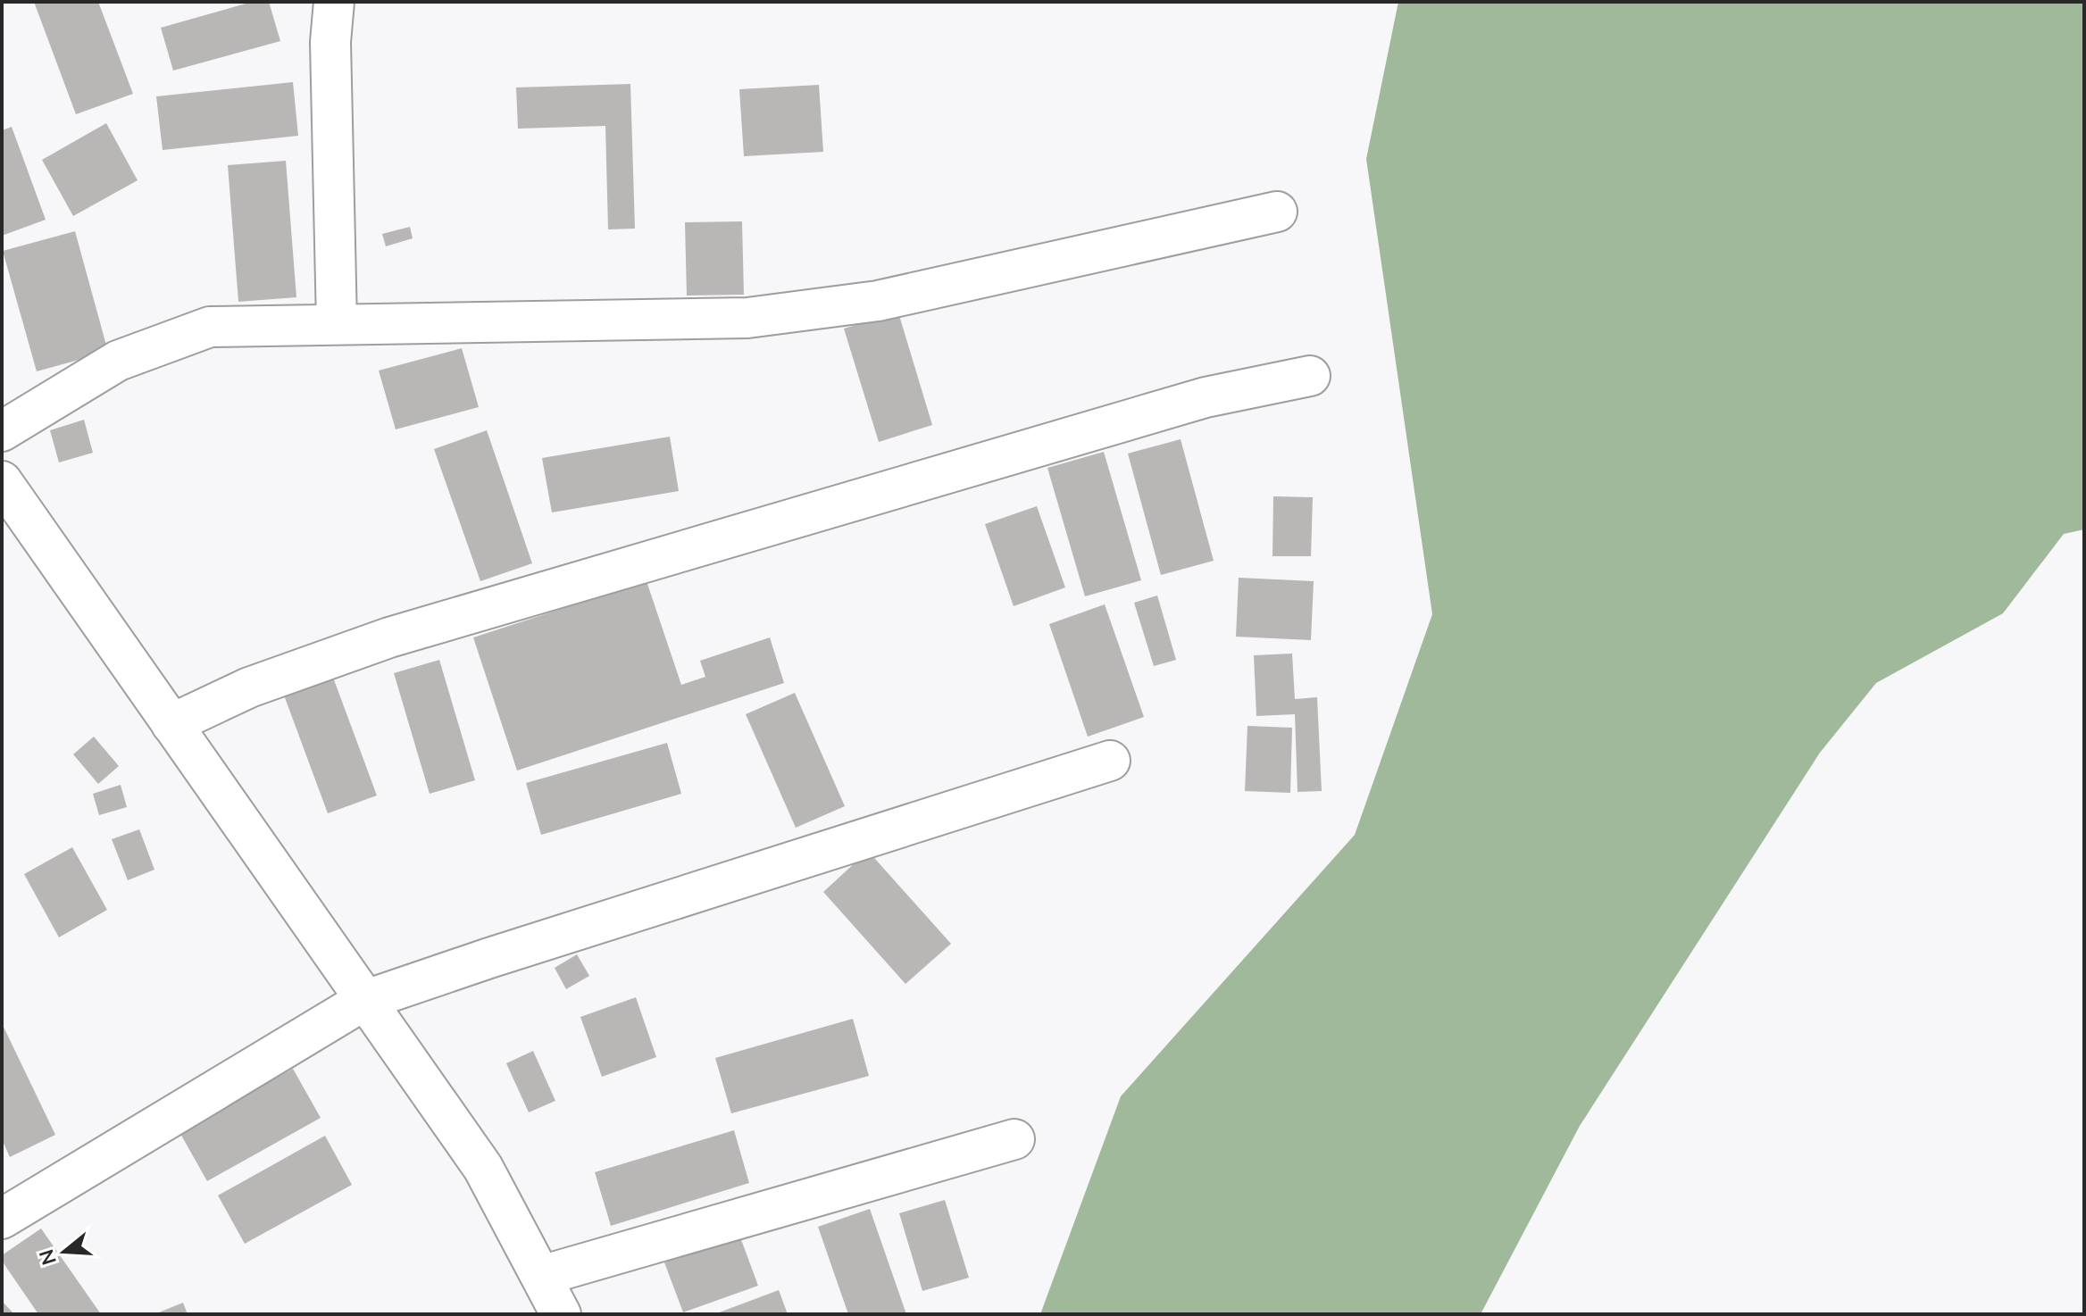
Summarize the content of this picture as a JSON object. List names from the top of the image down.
{
  "north": "left"
}
